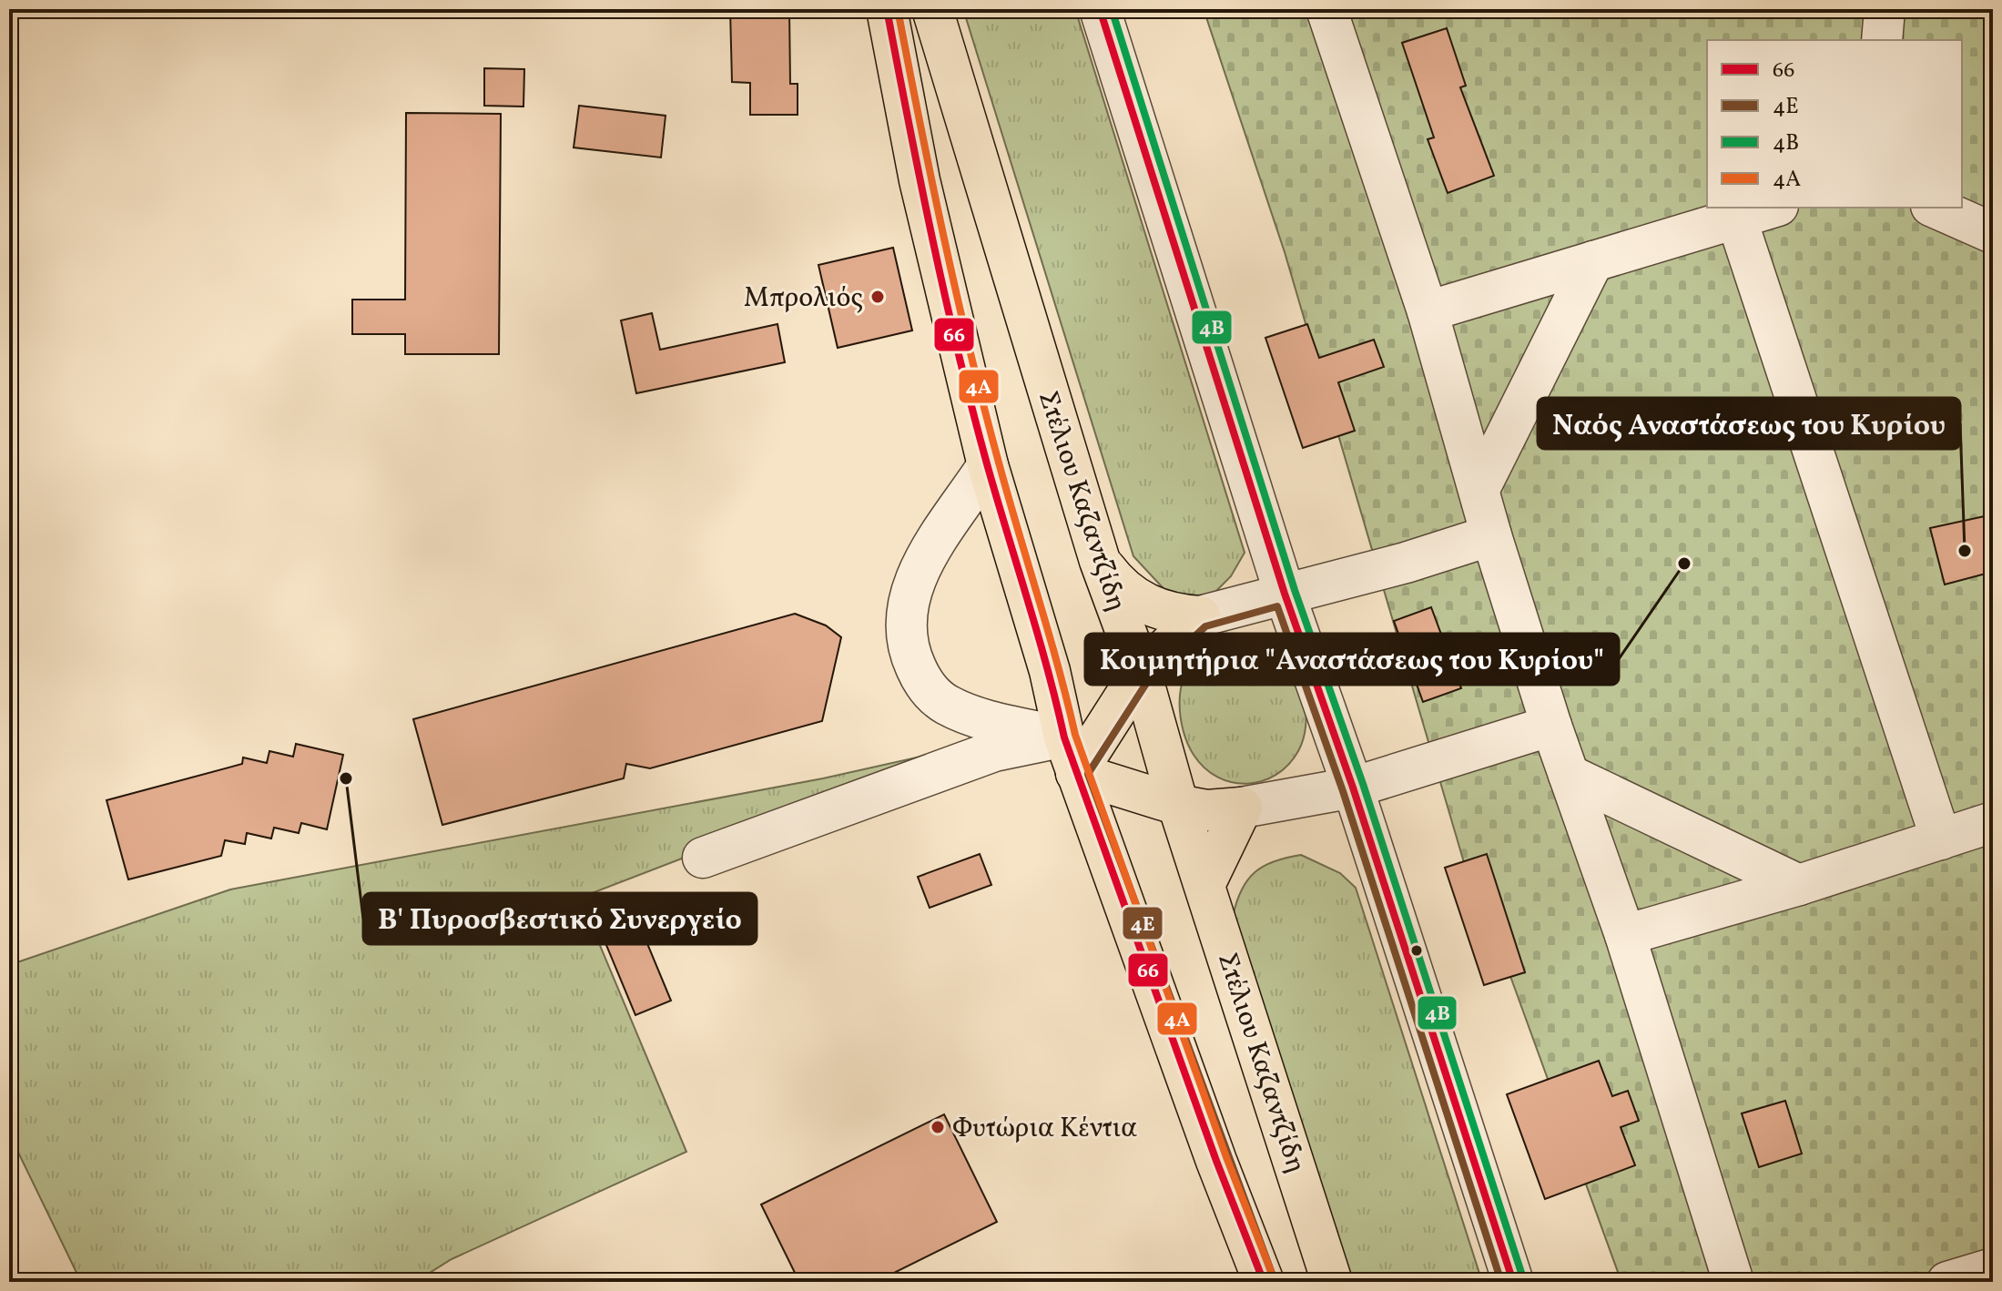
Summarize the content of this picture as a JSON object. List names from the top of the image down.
{
  "streets": {
    "main road": ["Στέλιου Καζαντζίδη"]
  },
  "places": [
    "Μπρολιός",
    "Ναός Αναστάσεως του Κυρίου",
    "Κοιμητήρια \"Αναστάσεως του Κυρίου\"",
    "Β' Πυροσβεστικό Συνεργείο",
    "Φυτώρια Κέντια"
  ],
  "lines": [
    "transit line 66",
    "transit line 4Β",
    "transit line 4Α",
    "transit line 4Ε"
  ],
  "legend": [
    "66",
    "4Ε",
    "4Β",
    "4Α"
  ]
}
